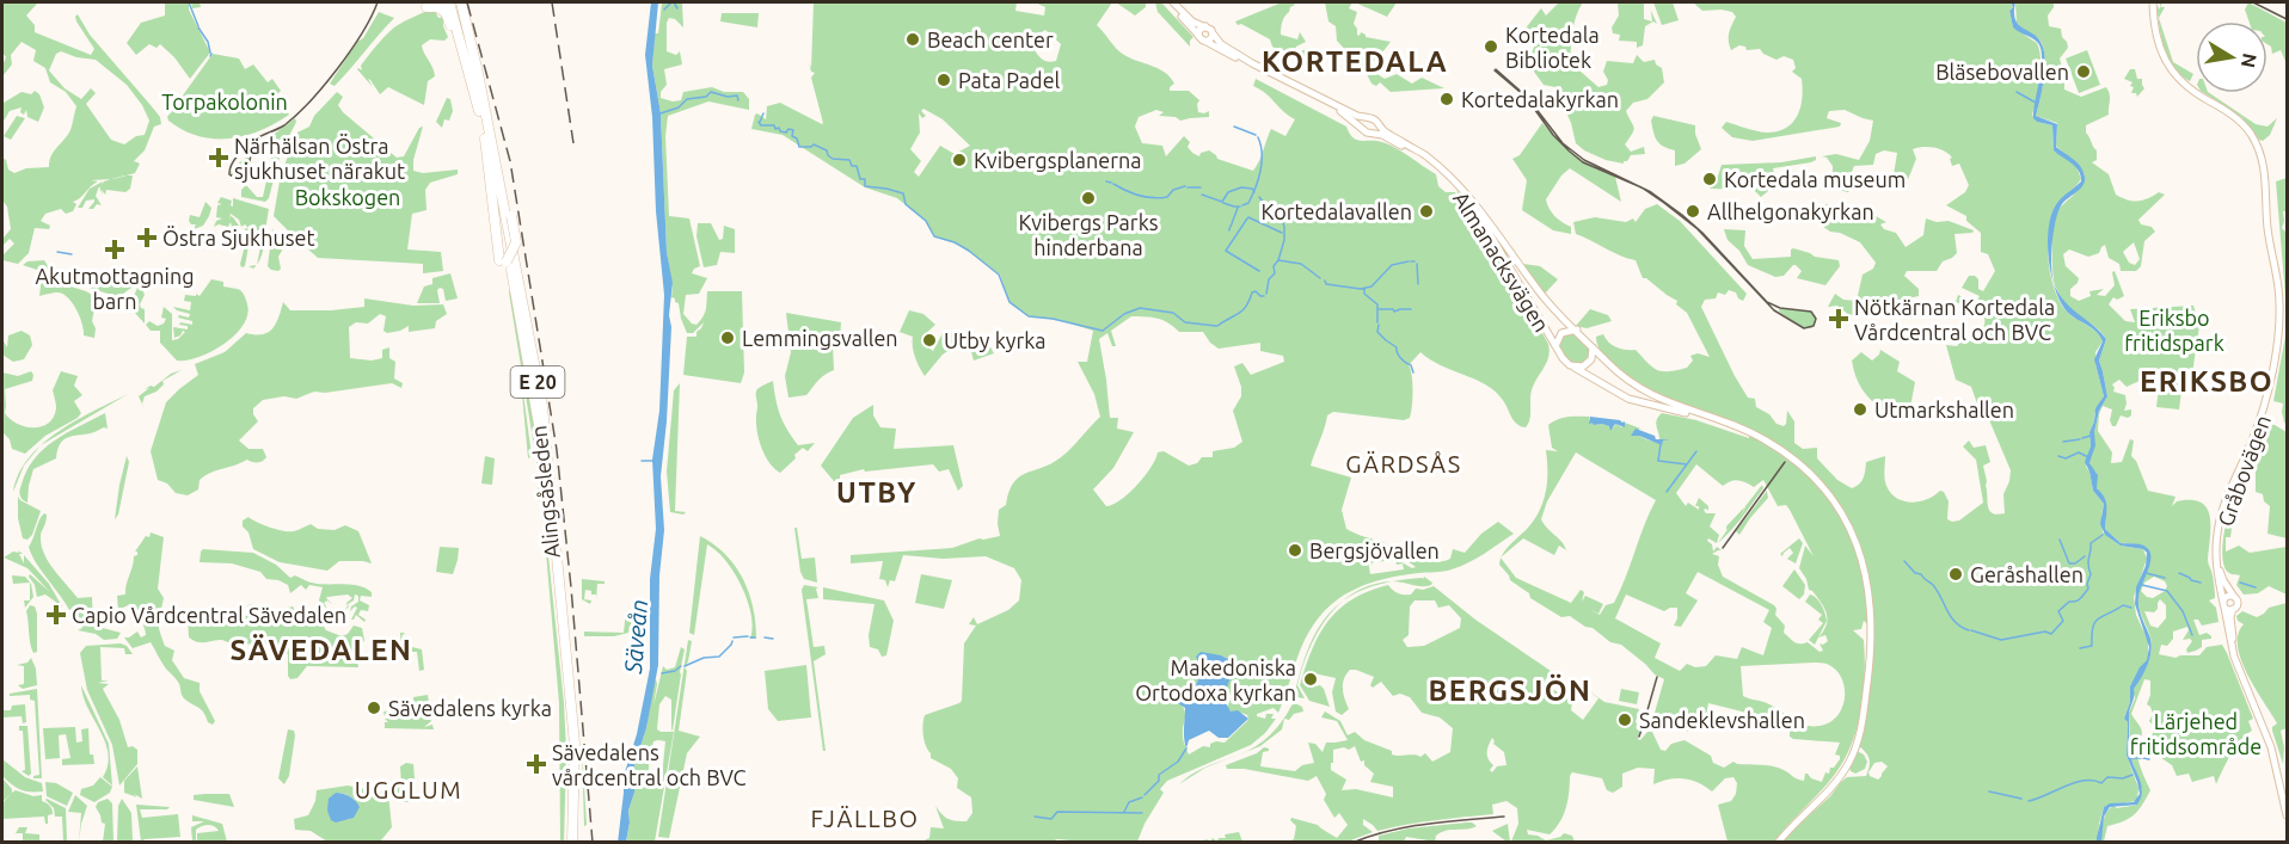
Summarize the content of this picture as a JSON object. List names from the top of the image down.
{
  "streets": {
    "highway": ["E 20", "Alingsåsleden"],
    "main road": ["Almanacksvägen", "Gråbovägen"]
  },
  "crossings": [
    ["E 20", "Alingsåsleden"]
  ],
  "districts": [
    "KORTEDALA",
    "ERIKSBO",
    "GÄRDSÅS",
    "UTBY",
    "SÄVEDALEN",
    "BERGSJÖN",
    "UGGLUM",
    "FJÄLLBO"
  ],
  "water": ["Säveån"],
  "parks": [
    "Torpakolonin",
    "Bokskogen",
    "Eriksbo fritidspark",
    "Lärjehed fritidsområde"
  ],
  "places": {
    "other": [
      "Beach center",
      "Kortedala Bibliotek",
      "Bläsebovallen",
      "Pata Padel",
      "Kortedalakyrkan",
      "Kvibergsplanerna",
      "Kortedala museum",
      "Kvibergs Parks hinderbana",
      "Kortedalavallen",
      "Allhelgonakyrkan",
      "Lemmingsvallen",
      "Utby kyrka",
      "Utmarkshallen",
      "Bergsjövallen",
      "Geråshallen",
      "Makedoniska Ortodoxa kyrkan",
      "Sävedalens kyrka",
      "Sandeklevshallen"
    ],
    "health": [
      "Närhälsan Östra sjukhuset närakut",
      "Östra Sjukhuset",
      "Akutmottagning barn",
      "Nötkärnan Kortedala Vårdcentral och BVC",
      "Capio Vårdcentral Sävedalen",
      "Sävedalens vårdcentral och BVC"
    ]
  },
  "north": "right"
}
